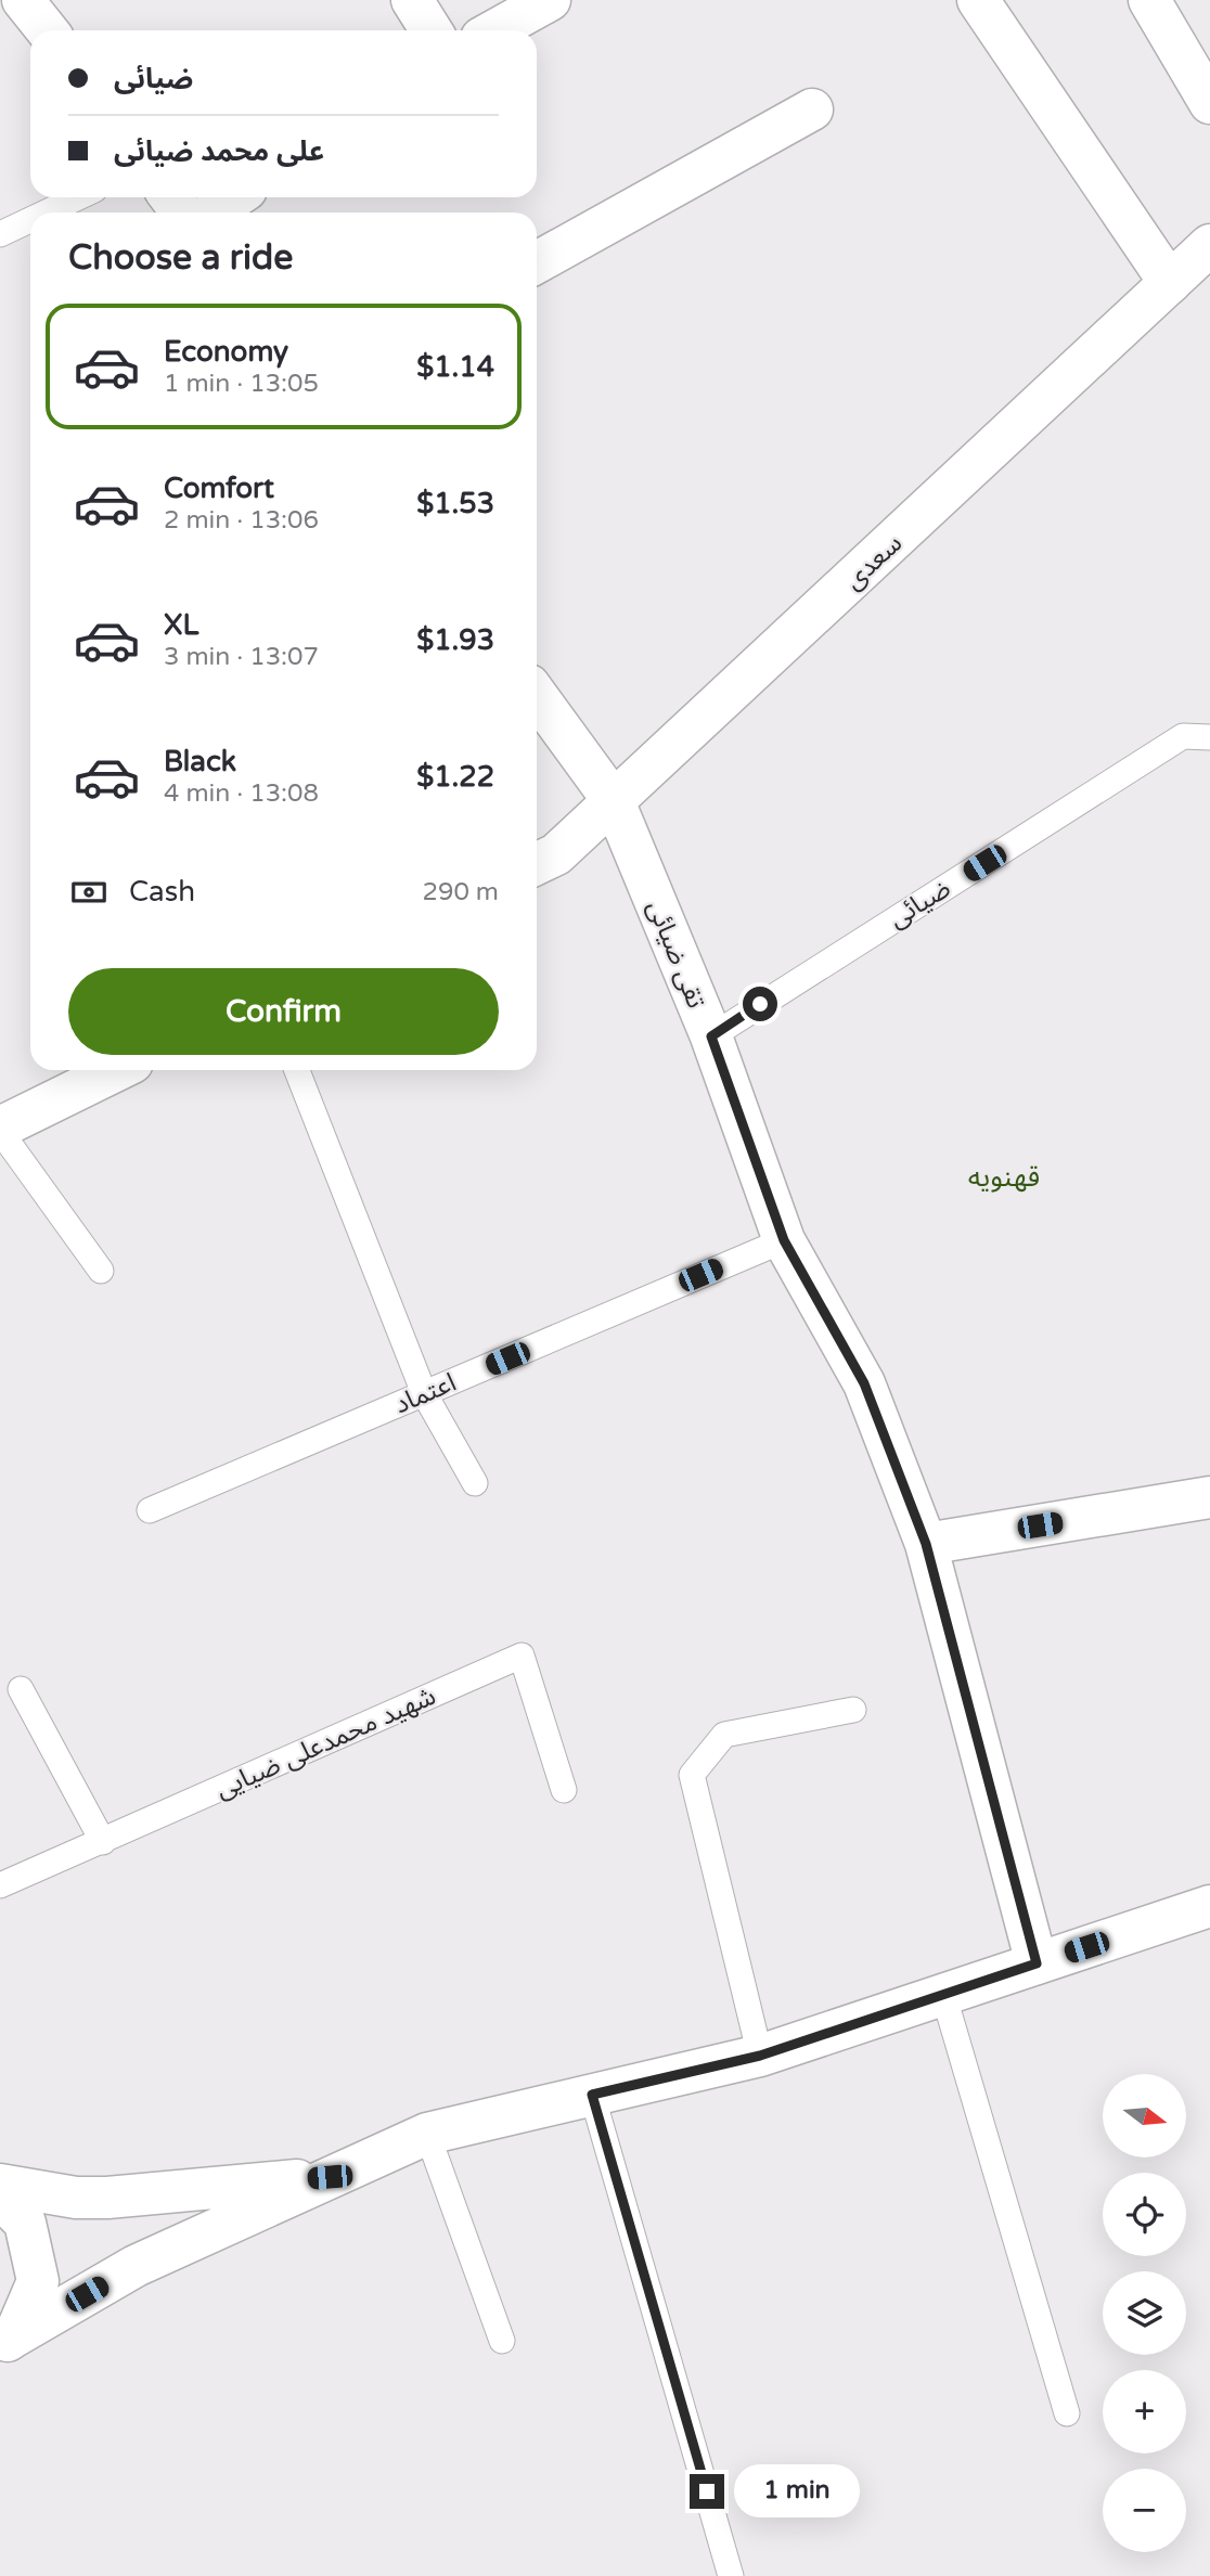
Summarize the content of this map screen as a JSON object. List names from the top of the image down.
{
  "streets": {
    "main road": ["سعدی", "تقی ضیائی"],
    "lane": ["ضیائی", "اعتماد", "شهید محمدعلی ضیایی"]
  },
  "crossings": [
    ["سعدی", "تقی ضیائی"],
    ["ضیائی", "تقی ضیائی"],
    ["تقی ضیائی", "اعتماد"]
  ],
  "districts": ["قهنویه"],
  "north": "right",
  "page": {
    "banner": ["ضیائی", "علی محمد ضیائی"],
    "heading": "Choose a ride",
    "list": [
      {
        "name": "Economy",
        "note": "1 min · 13:05",
        "value": "$1.14"
      },
      {
        "name": "Comfort",
        "note": "2 min · 13:06",
        "value": "$1.53"
      },
      {
        "name": "XL",
        "note": "3 min · 13:07",
        "value": "$1.93"
      },
      {
        "name": "Black",
        "note": "4 min · 13:08",
        "value": "$1.22"
      }
    ],
    "pay": ["Cash", "290 m"],
    "buttons": "Confirm",
    "map_buttons": ["+", "−"],
    "bubble": "1 min"
  }
}
